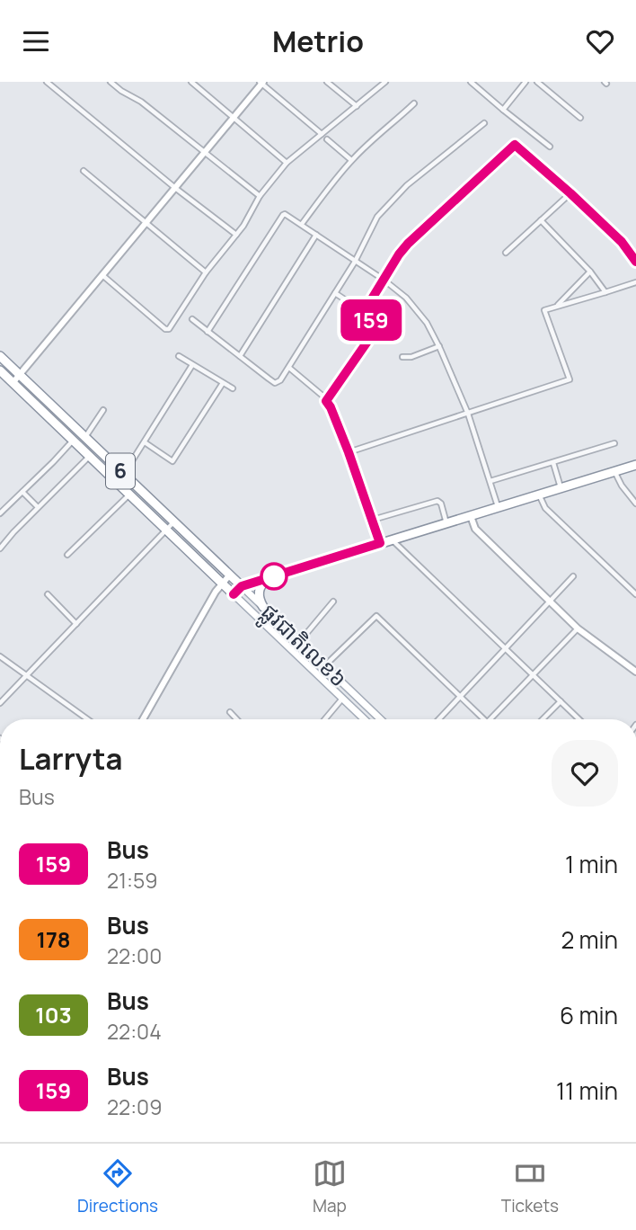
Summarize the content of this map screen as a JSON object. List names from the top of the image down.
{
  "streets": {
    "highway": ["6", "ផ្លូវជាតិលេខ៦"]
  },
  "lines": ["bus line 159"],
  "page": {
    "header": "Metrio",
    "on_map": "159",
    "heading": ["Larryta", "Bus"],
    "list": [
      {
        "mark": "159",
        "name": "Bus",
        "note": "21:59",
        "value": "1 min"
      },
      {
        "mark": "178",
        "name": "Bus",
        "note": "22:00",
        "value": "2 min"
      },
      {
        "mark": "103",
        "name": "Bus",
        "note": "22:04",
        "value": "6 min"
      },
      {
        "mark": "159",
        "name": "Bus",
        "note": "22:09",
        "value": "11 min"
      }
    ],
    "tabs": ["Directions", "Map", "Tickets"]
  }
}
